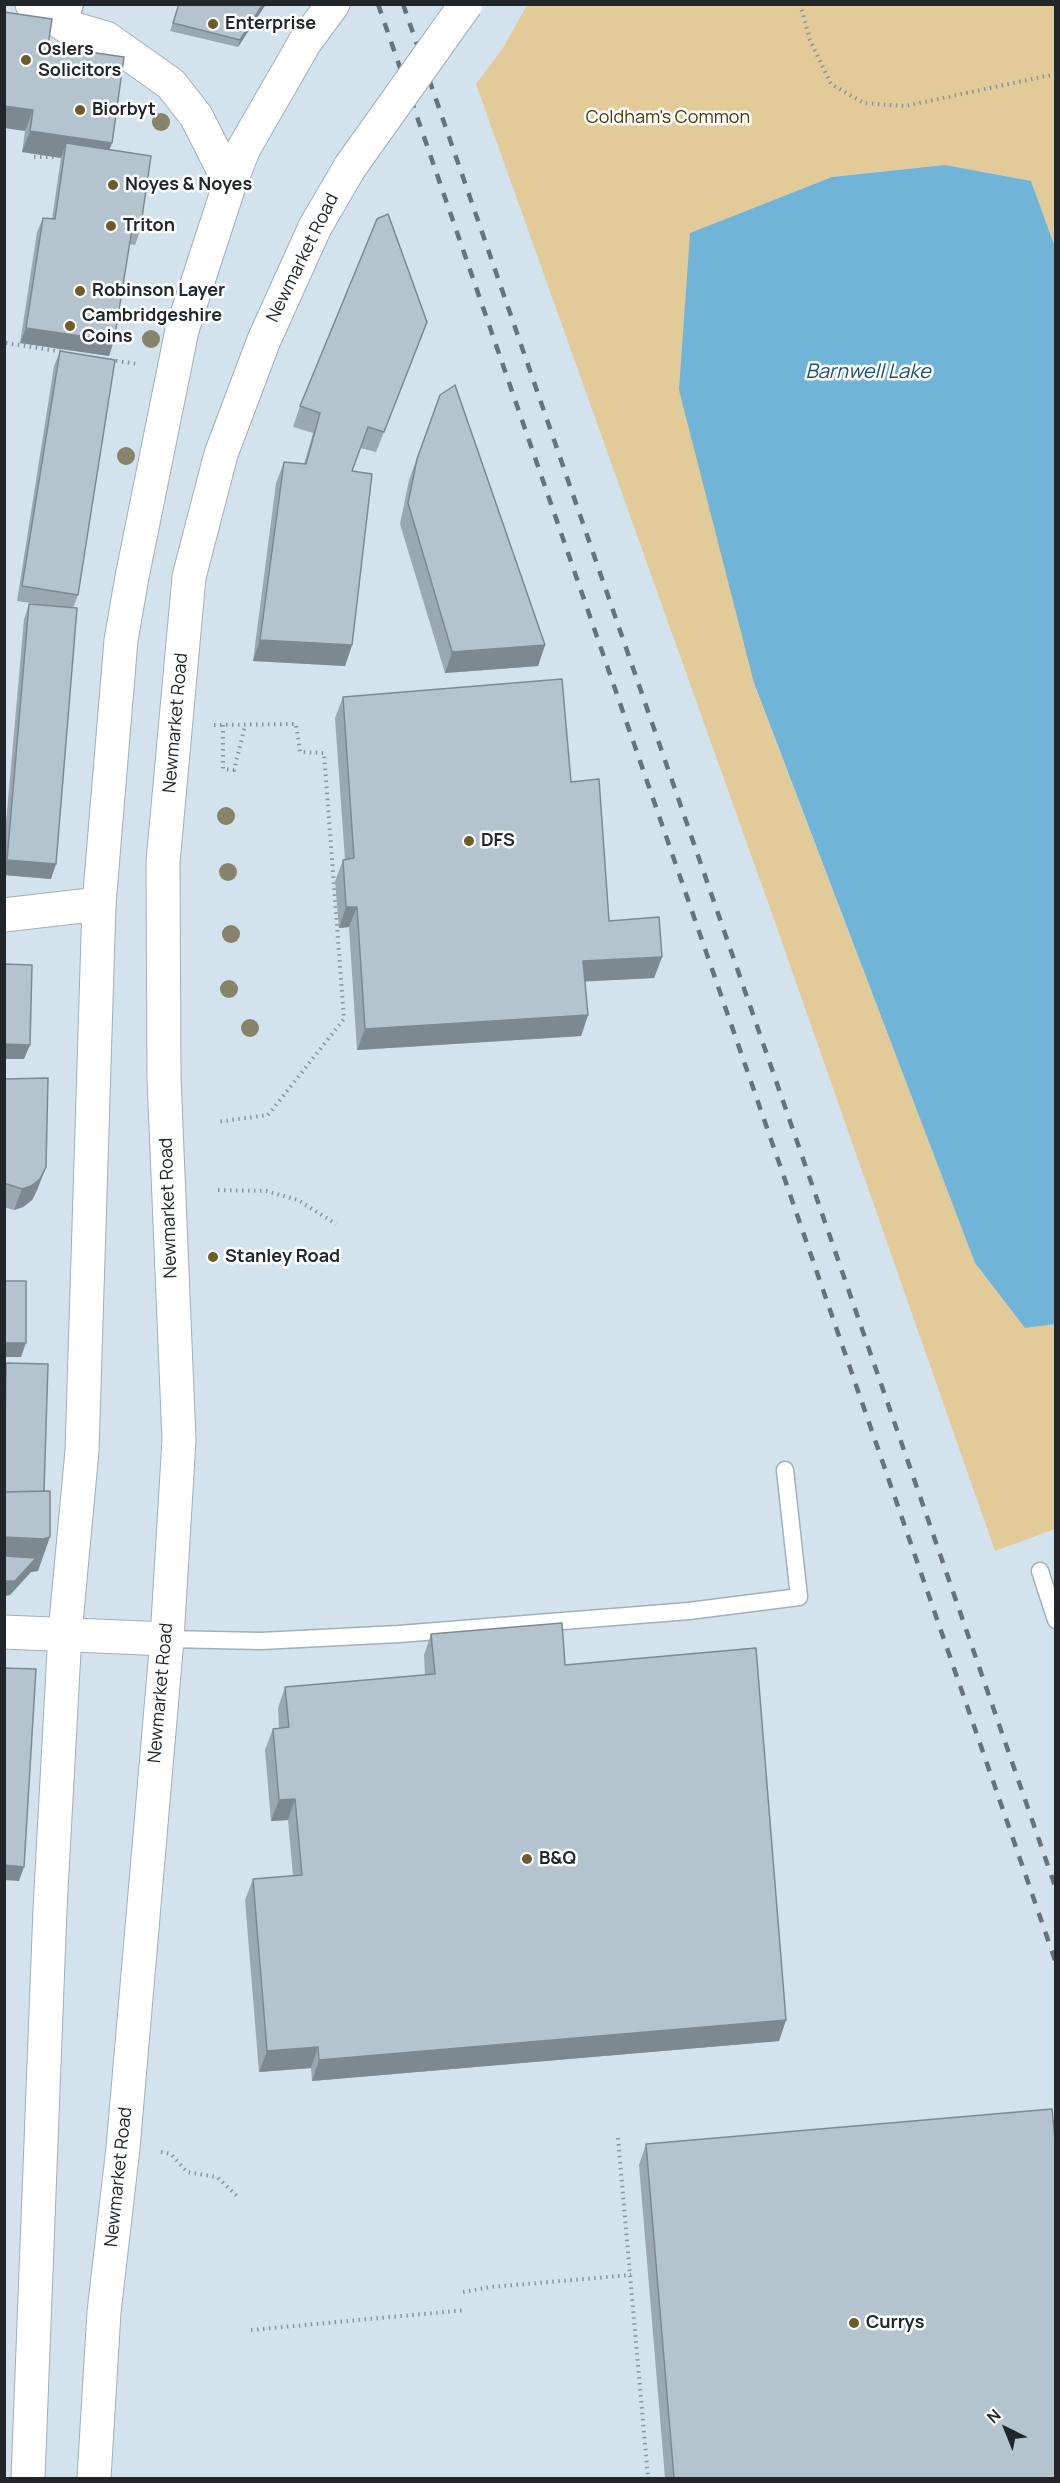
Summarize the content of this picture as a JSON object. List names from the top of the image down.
{
  "streets": {
    "main road": ["Newmarket Road"]
  },
  "water": ["Barnwell Lake"],
  "parks": ["Coldham's Common"],
  "places": [
    "Enterprise",
    "Oslers Solicitors",
    "Biorbyt",
    "Noyes & Noyes",
    "Triton",
    "Robinson Layer",
    "Cambridgeshire Coins",
    "DFS",
    "Stanley Road",
    "B&Q",
    "Currys"
  ],
  "north": "top left"
}
